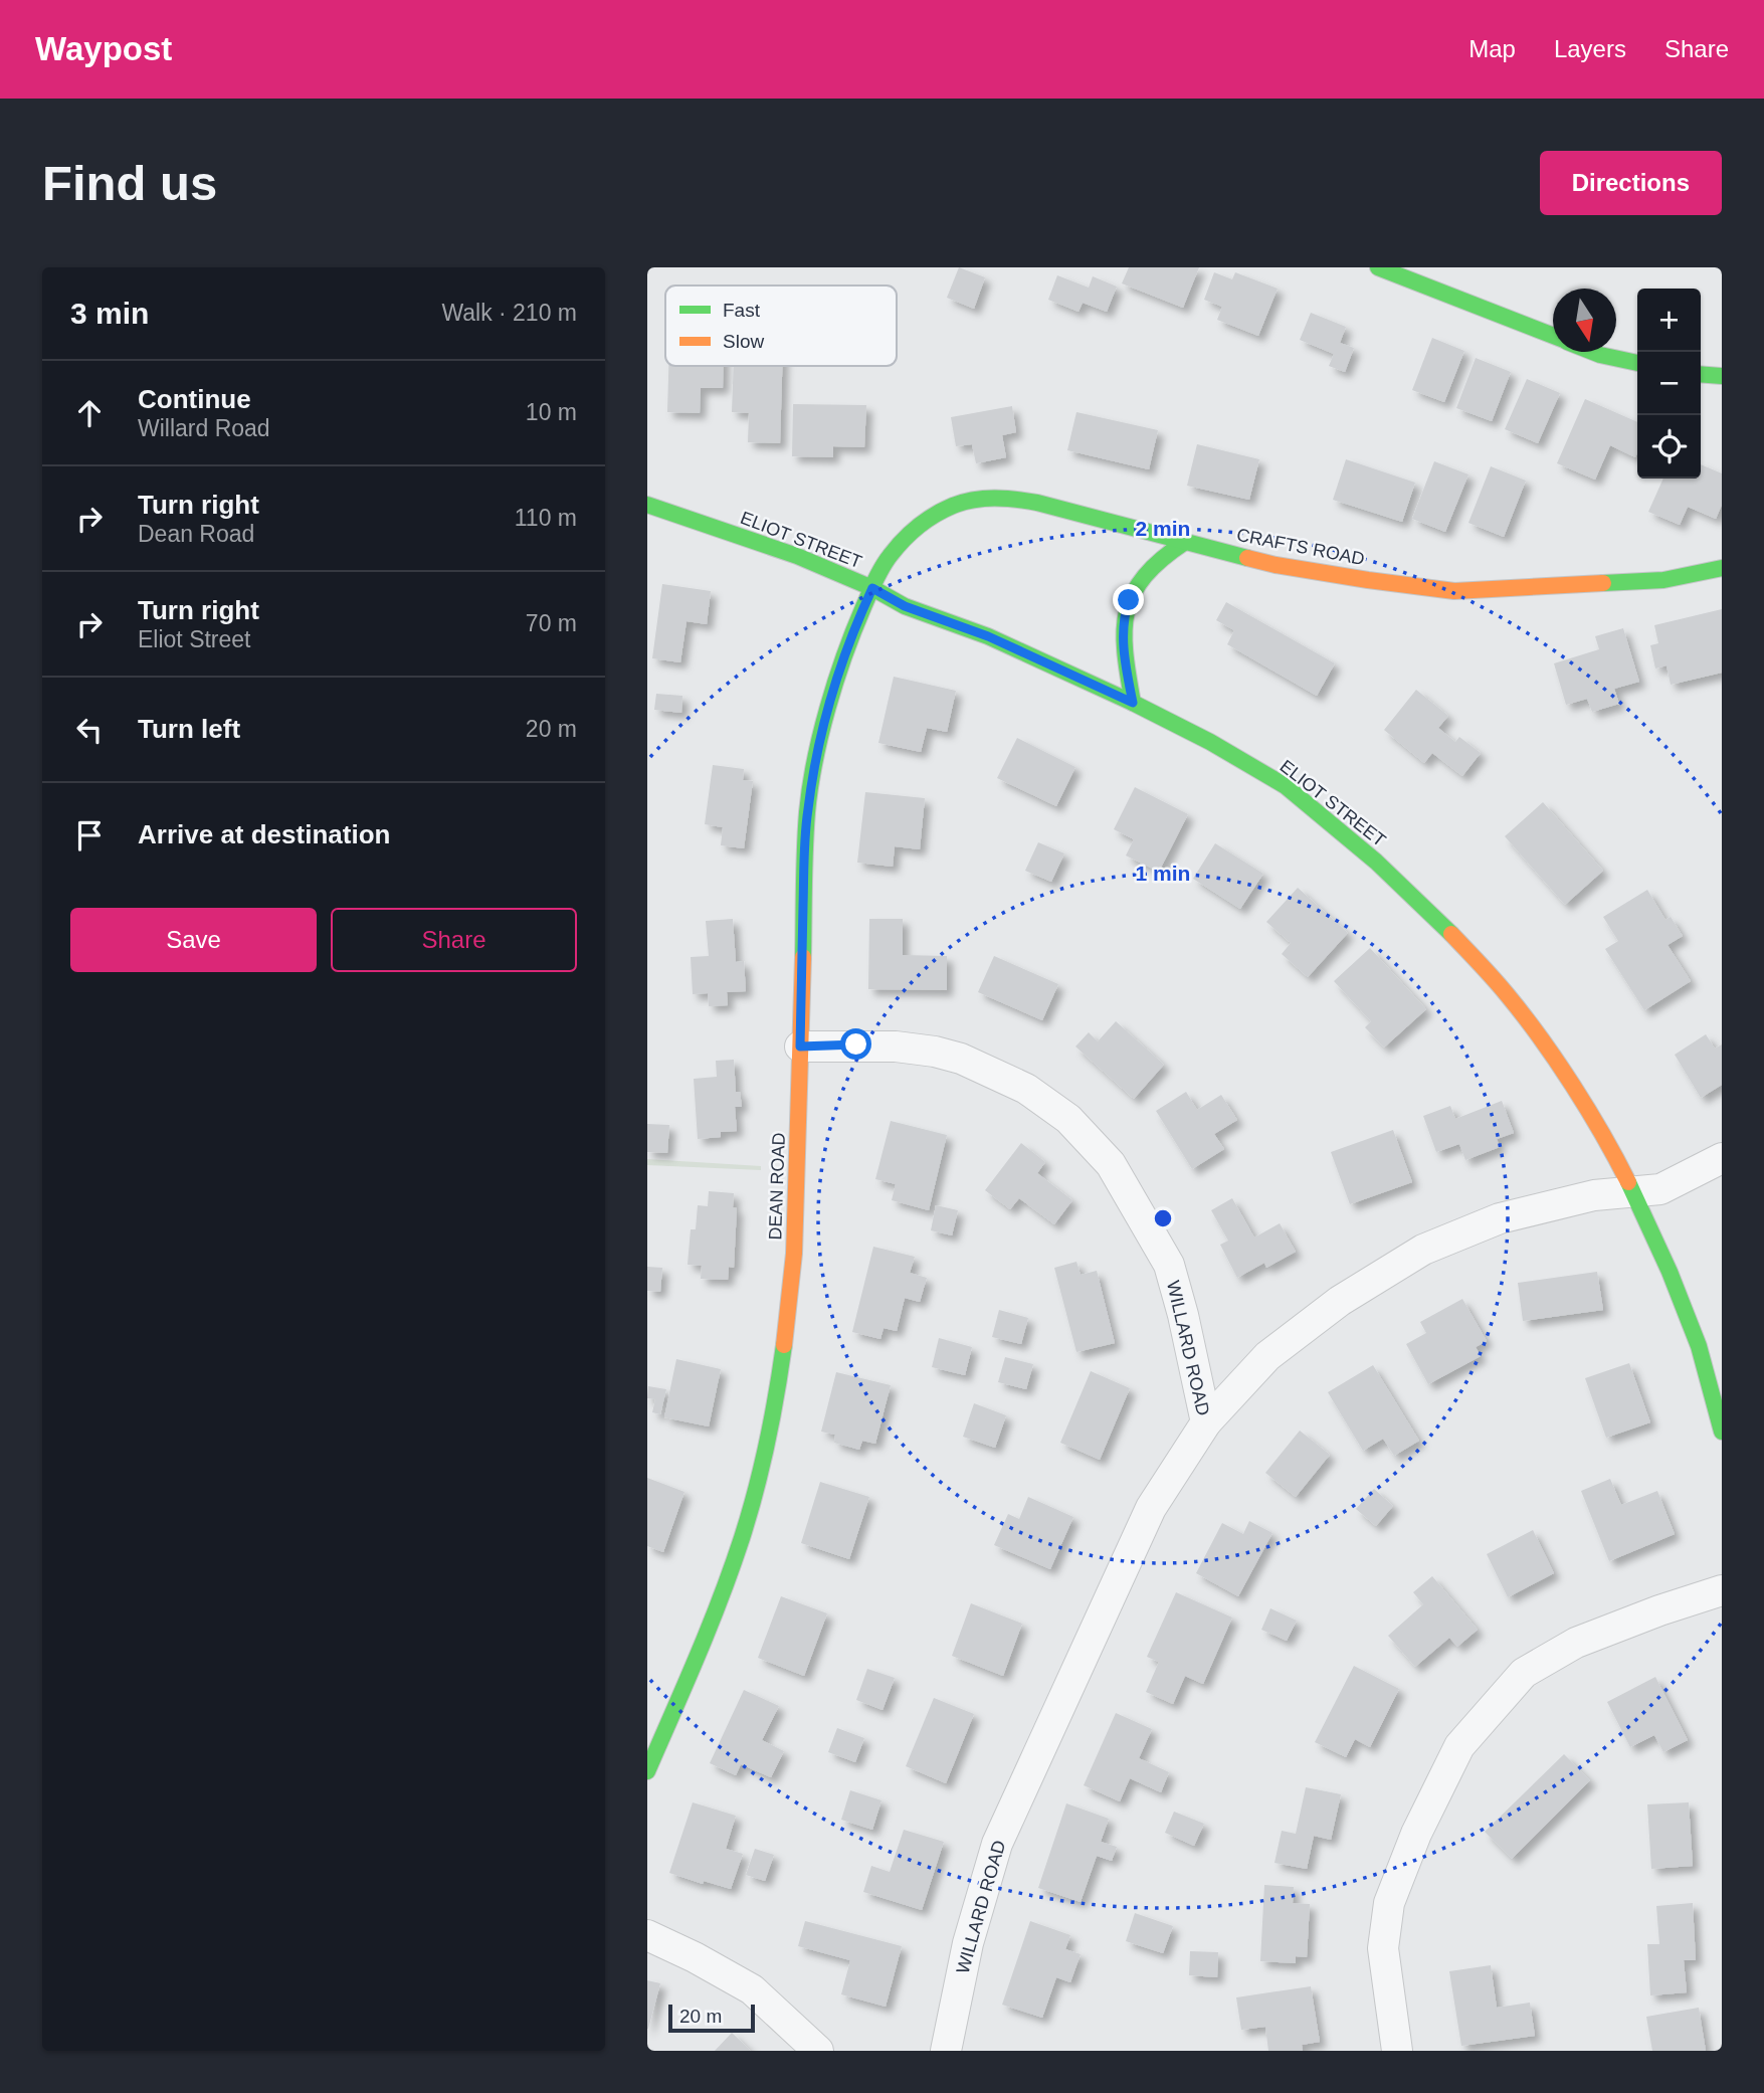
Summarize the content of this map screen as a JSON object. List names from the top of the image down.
{
  "streets": {
    "street": [
      "ELIOT STREET",
      "CRAFTS ROAD",
      "DEAN ROAD",
      "WILLARD ROAD"
    ]
  },
  "crossings": [
    ["ELIOT STREET", "CRAFTS ROAD"],
    ["ELIOT STREET", "DEAN ROAD"],
    ["CRAFTS ROAD", "DEAN ROAD"],
    ["DEAN ROAD", "WILLARD ROAD"]
  ],
  "legend": ["Fast", "Slow"],
  "scale_bar": "20 m",
  "north": "bottom",
  "page": {
    "header": "Waypost",
    "nav": ["Map", "Layers", "Share"],
    "buttons": [
      "Directions",
      ["Save", "Share"]
    ],
    "title": "Find us",
    "heading": ["3 min", "Walk · 210 m"],
    "map_buttons": ["+", "−"],
    "list": [
      ["Continue", "Willard Road", "10 m"],
      ["Turn right", "Dean Road", "110 m"],
      ["Turn right", "Eliot Street", "70 m"],
      ["Turn left", "20 m"],
      "Arrive at destination"
    ],
    "scale": "20 m"
  },
  "rings": ["2 min", "1 min"]
}
